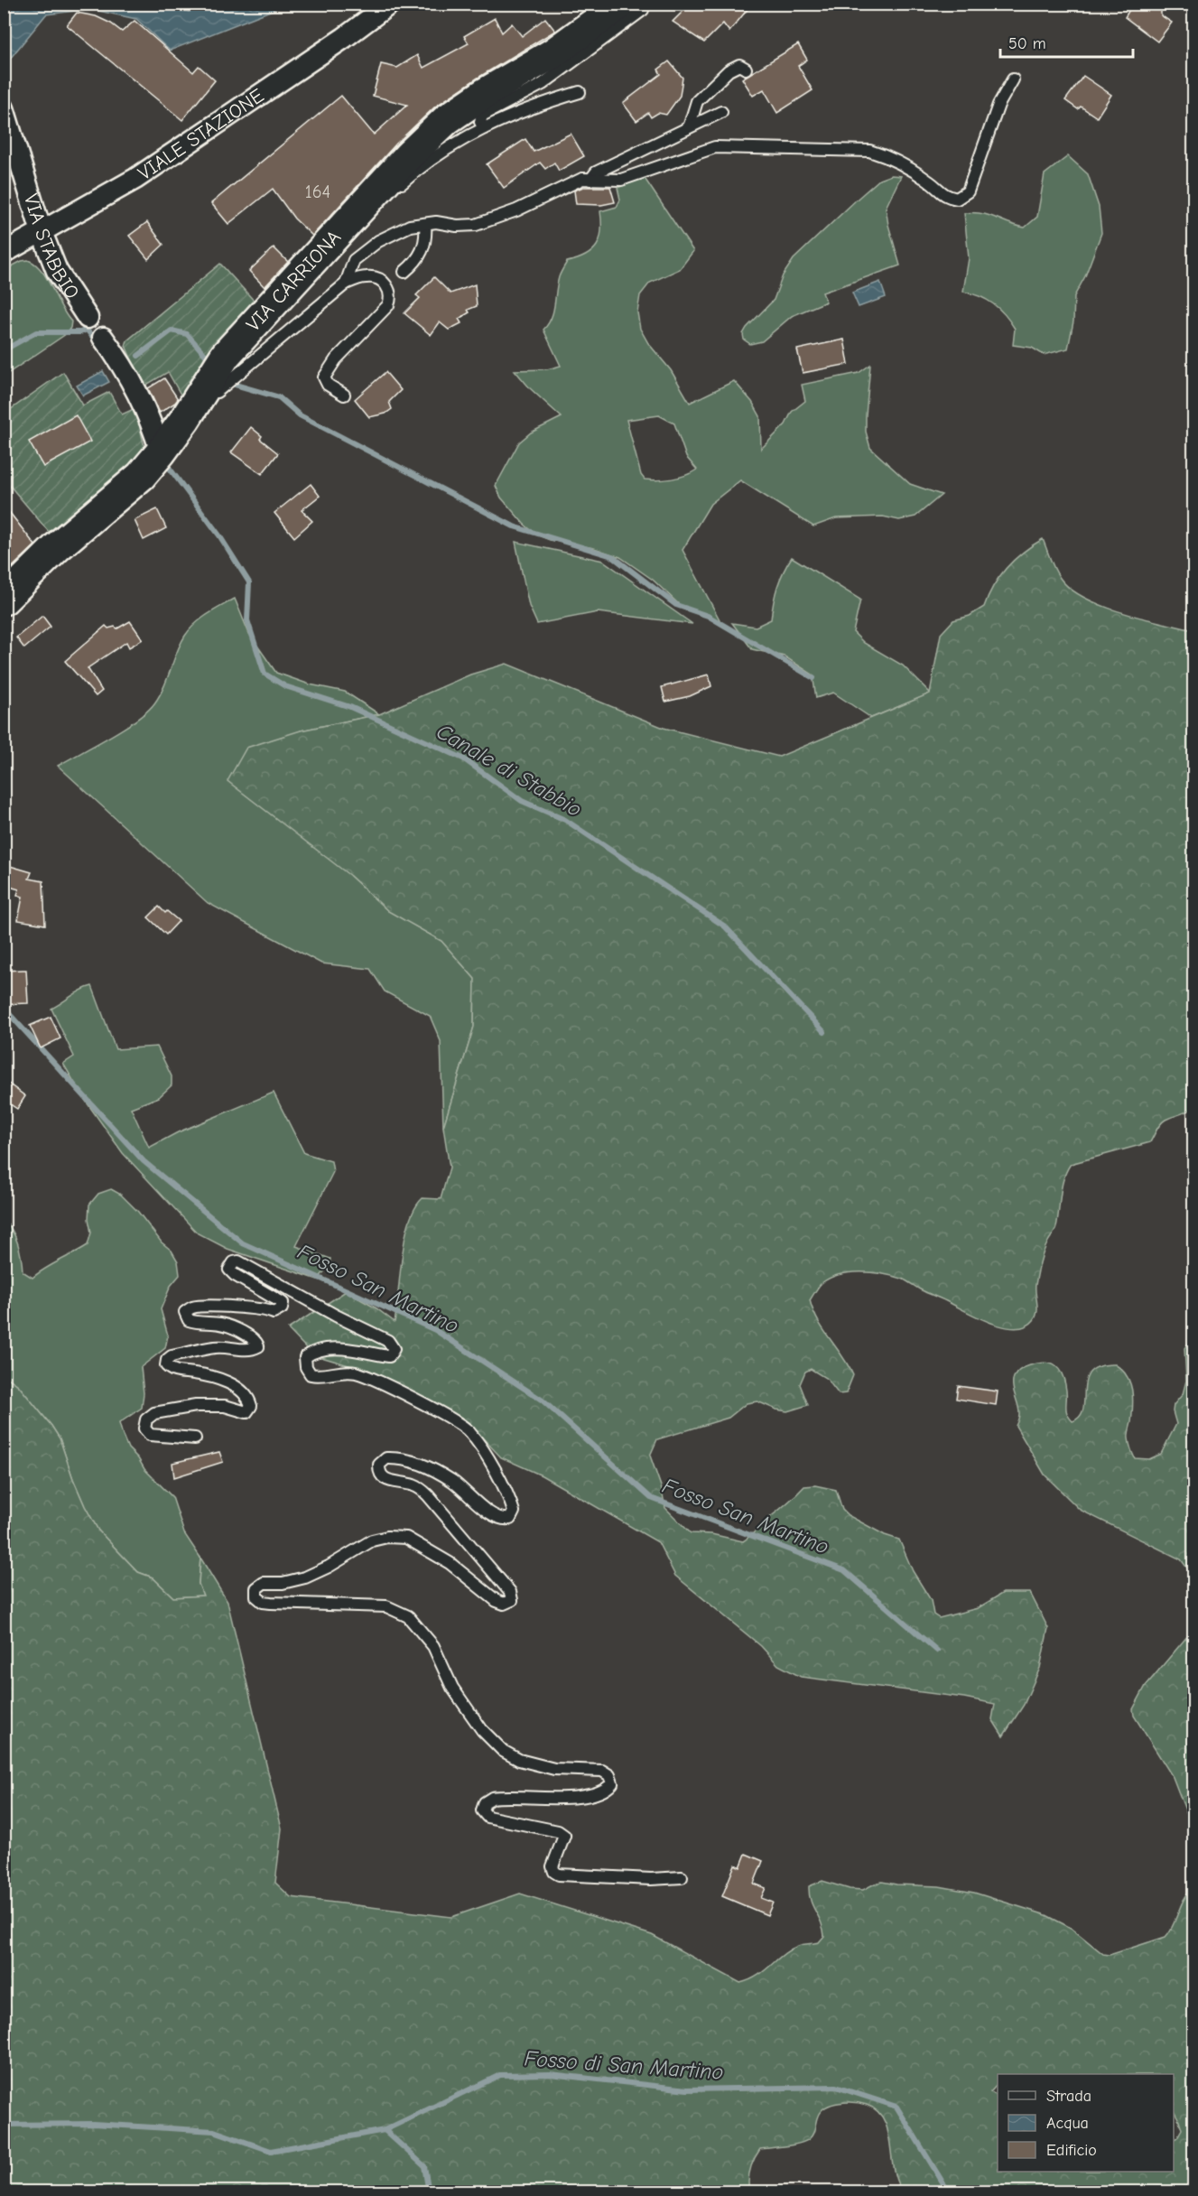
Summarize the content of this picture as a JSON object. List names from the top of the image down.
{
  "streets": {
    "main road": ["VIA CARRIONA"],
    "street": ["VIALE STAZIONE", "VIA STABBIO"]
  },
  "crossings": [
    ["VIALE STAZIONE", "VIA STABBIO"]
  ],
  "water": ["Canale di Stabbio", "Fosso San Martino", "Fosso di San Martino"],
  "house_numbers": ["164"],
  "legend": ["Strada", "Acqua", "Edificio"],
  "scale_bar": "50 m"
}
